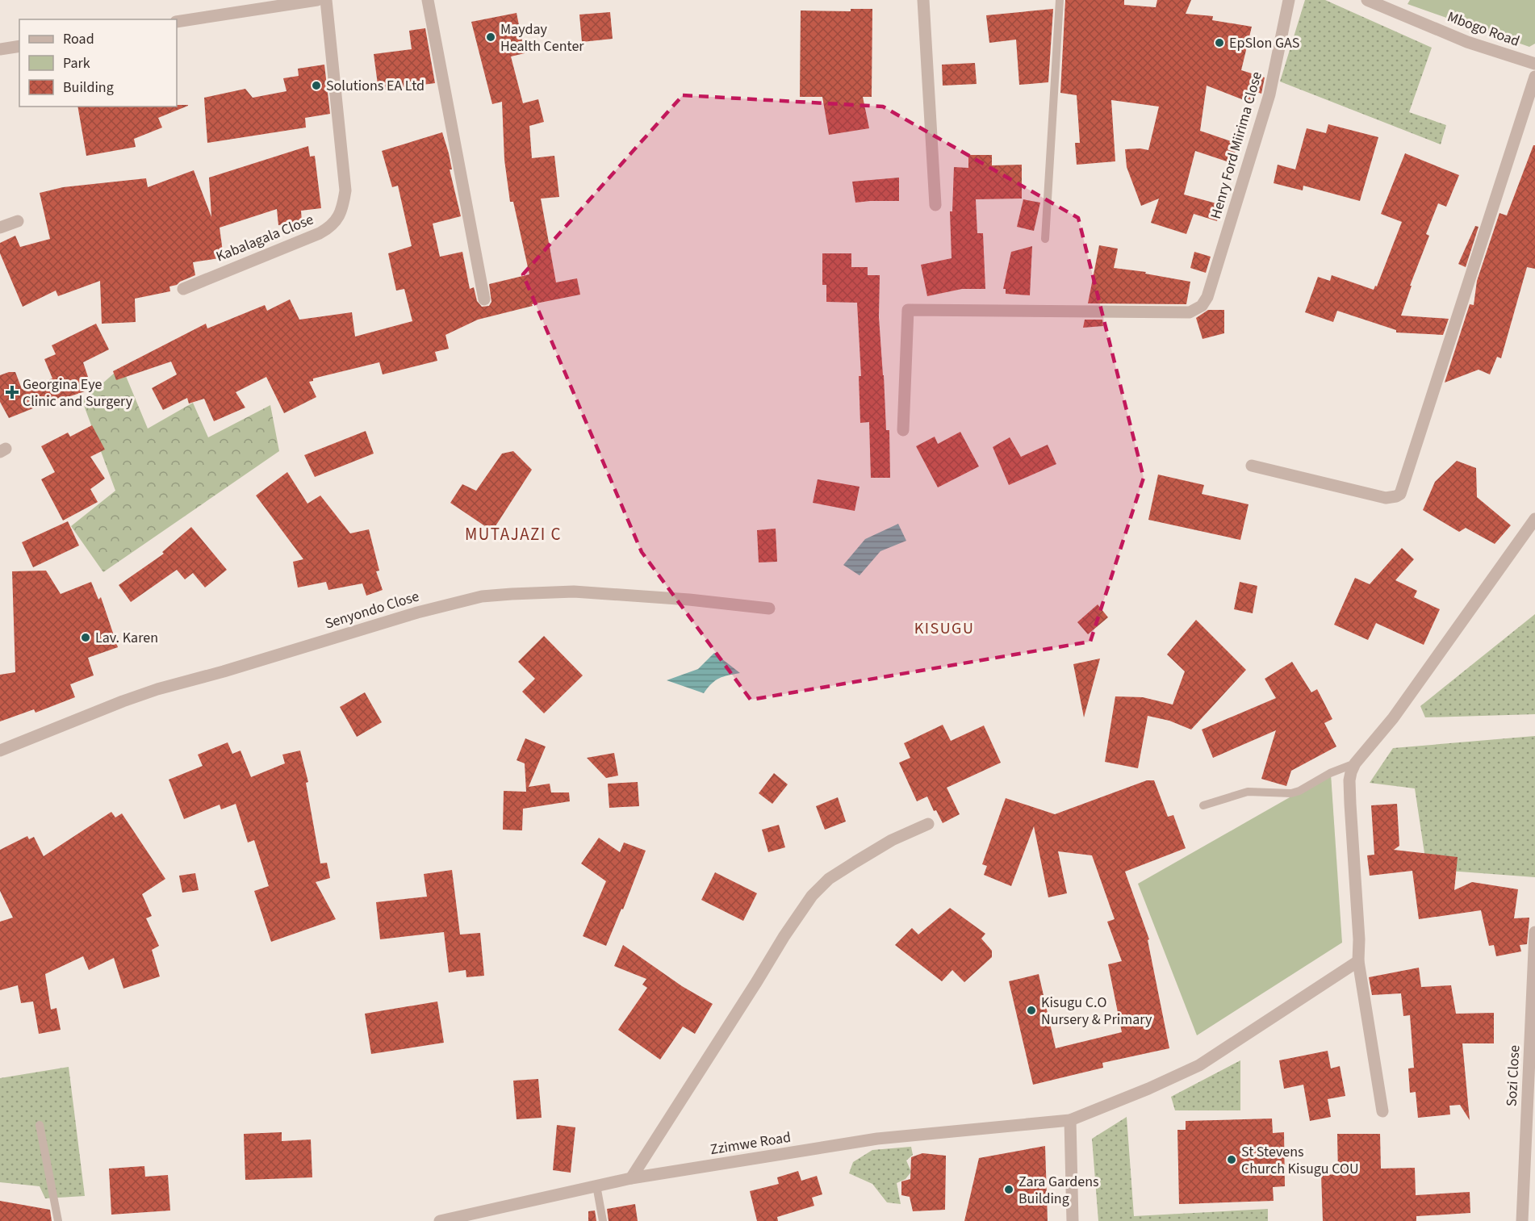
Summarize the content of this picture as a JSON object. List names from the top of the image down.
{
  "streets": {
    "street": [
      "Mbogo Road",
      "Henry Ford Miirima Close",
      "Kabalagala Close",
      "Senyondo Close",
      "Sozi Close",
      "Zzimwe Road"
    ]
  },
  "districts": ["MUTAJAZI C", "KISUGU"],
  "places": {
    "other": [
      "Mayday Health Center",
      "EpSlon GAS",
      "Solutions EA Ltd",
      "Lav. Karen",
      "Kisugu C.O Nursery & Primary",
      "St Stevens Church Kisugu COU",
      "Zara Gardens Building"
    ],
    "health": ["Georgina Eye Clinic and Surgery"]
  },
  "legend": ["Road", "Park", "Building"]
}
